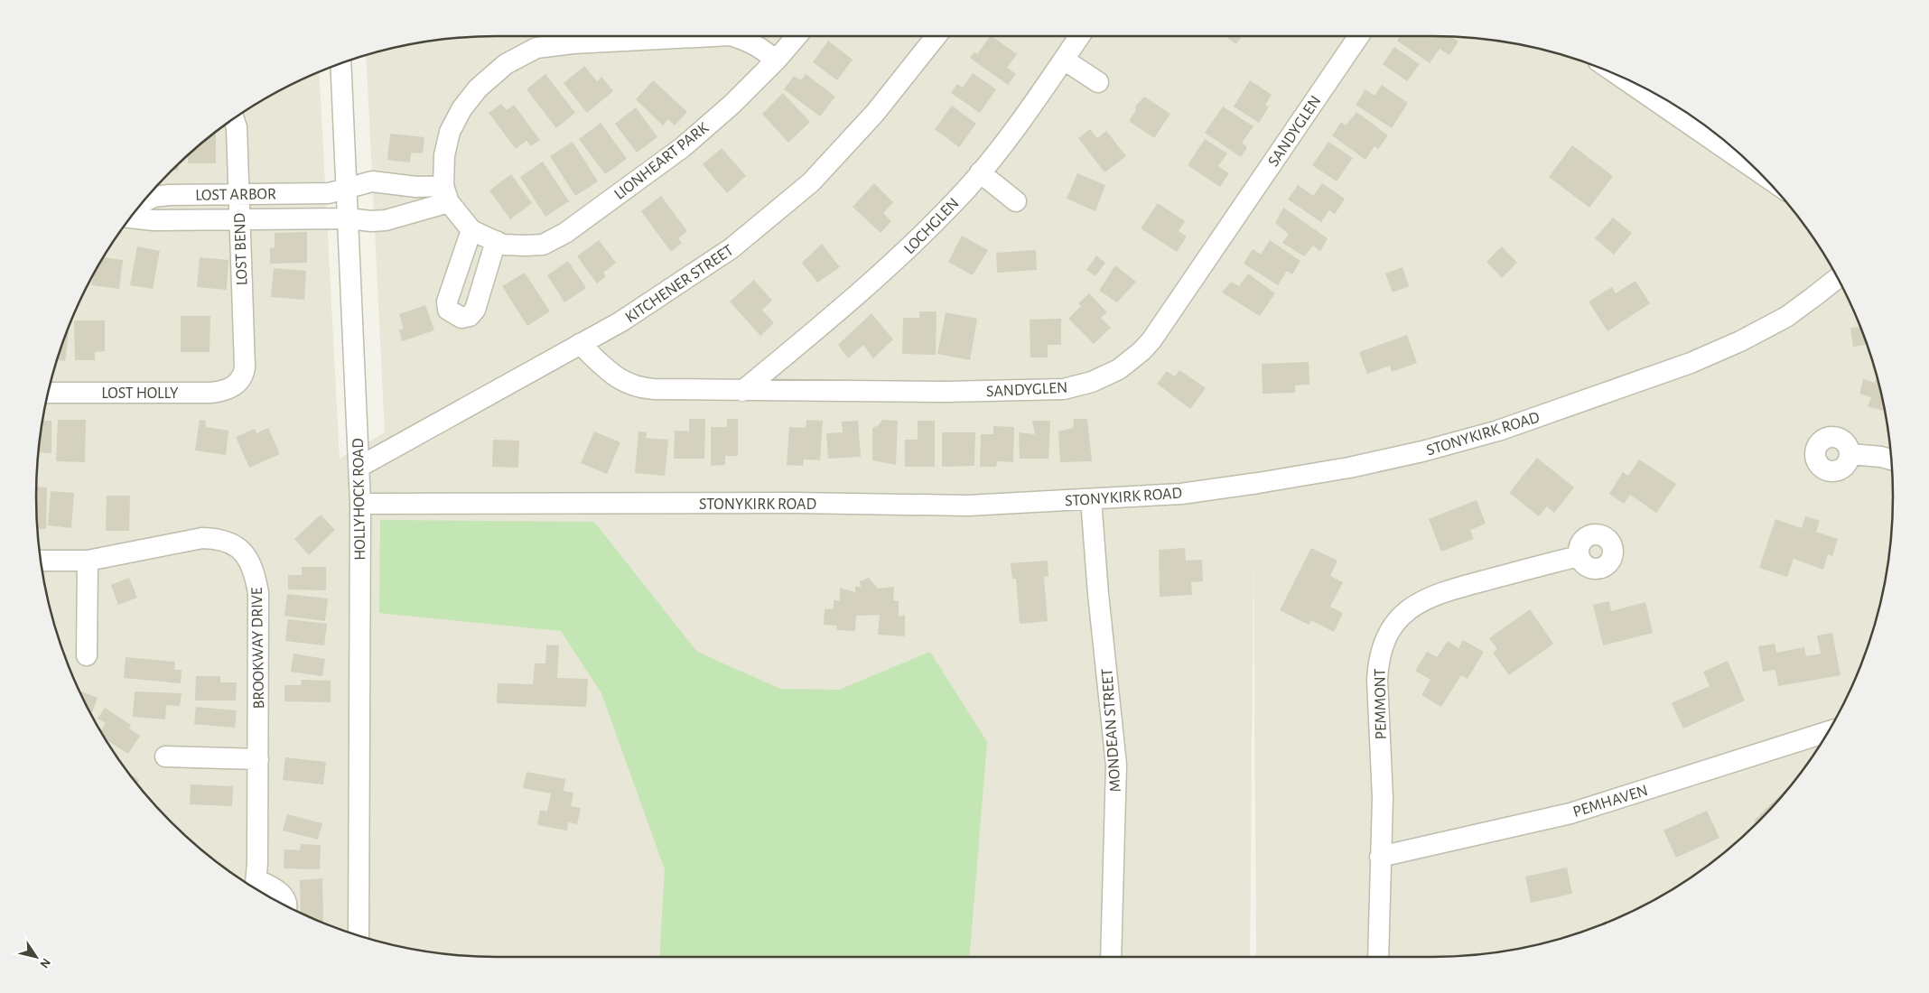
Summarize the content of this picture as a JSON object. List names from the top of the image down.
{
  "streets": {
    "street": [
      "SANDYGLEN",
      "LIONHEART PARK",
      "LOST ARBOR",
      "LOCHGLEN",
      "LOST BEND",
      "KITCHENER STREET",
      "LOST HOLLY",
      "STONYKIRK ROAD",
      "HOLLYHOCK ROAD",
      "BROOKWAY DRIVE",
      "PEMMONT",
      "MONDEAN STREET",
      "PEMHAVEN"
    ]
  },
  "crossings": [
    ["SANDYGLEN", "LOCHGLEN"],
    ["SANDYGLEN", "KITCHENER STREET"],
    ["LIONHEART PARK", "LOST ARBOR"],
    ["LOST ARBOR", "LOST BEND"],
    ["LOST ARBOR", "HOLLYHOCK ROAD"],
    ["LOST BEND", "LOST HOLLY"],
    ["KITCHENER STREET", "HOLLYHOCK ROAD"],
    ["STONYKIRK ROAD", "HOLLYHOCK ROAD"],
    ["STONYKIRK ROAD", "MONDEAN STREET"],
    ["PEMMONT", "PEMHAVEN"]
  ],
  "north": "bottom right"
}
